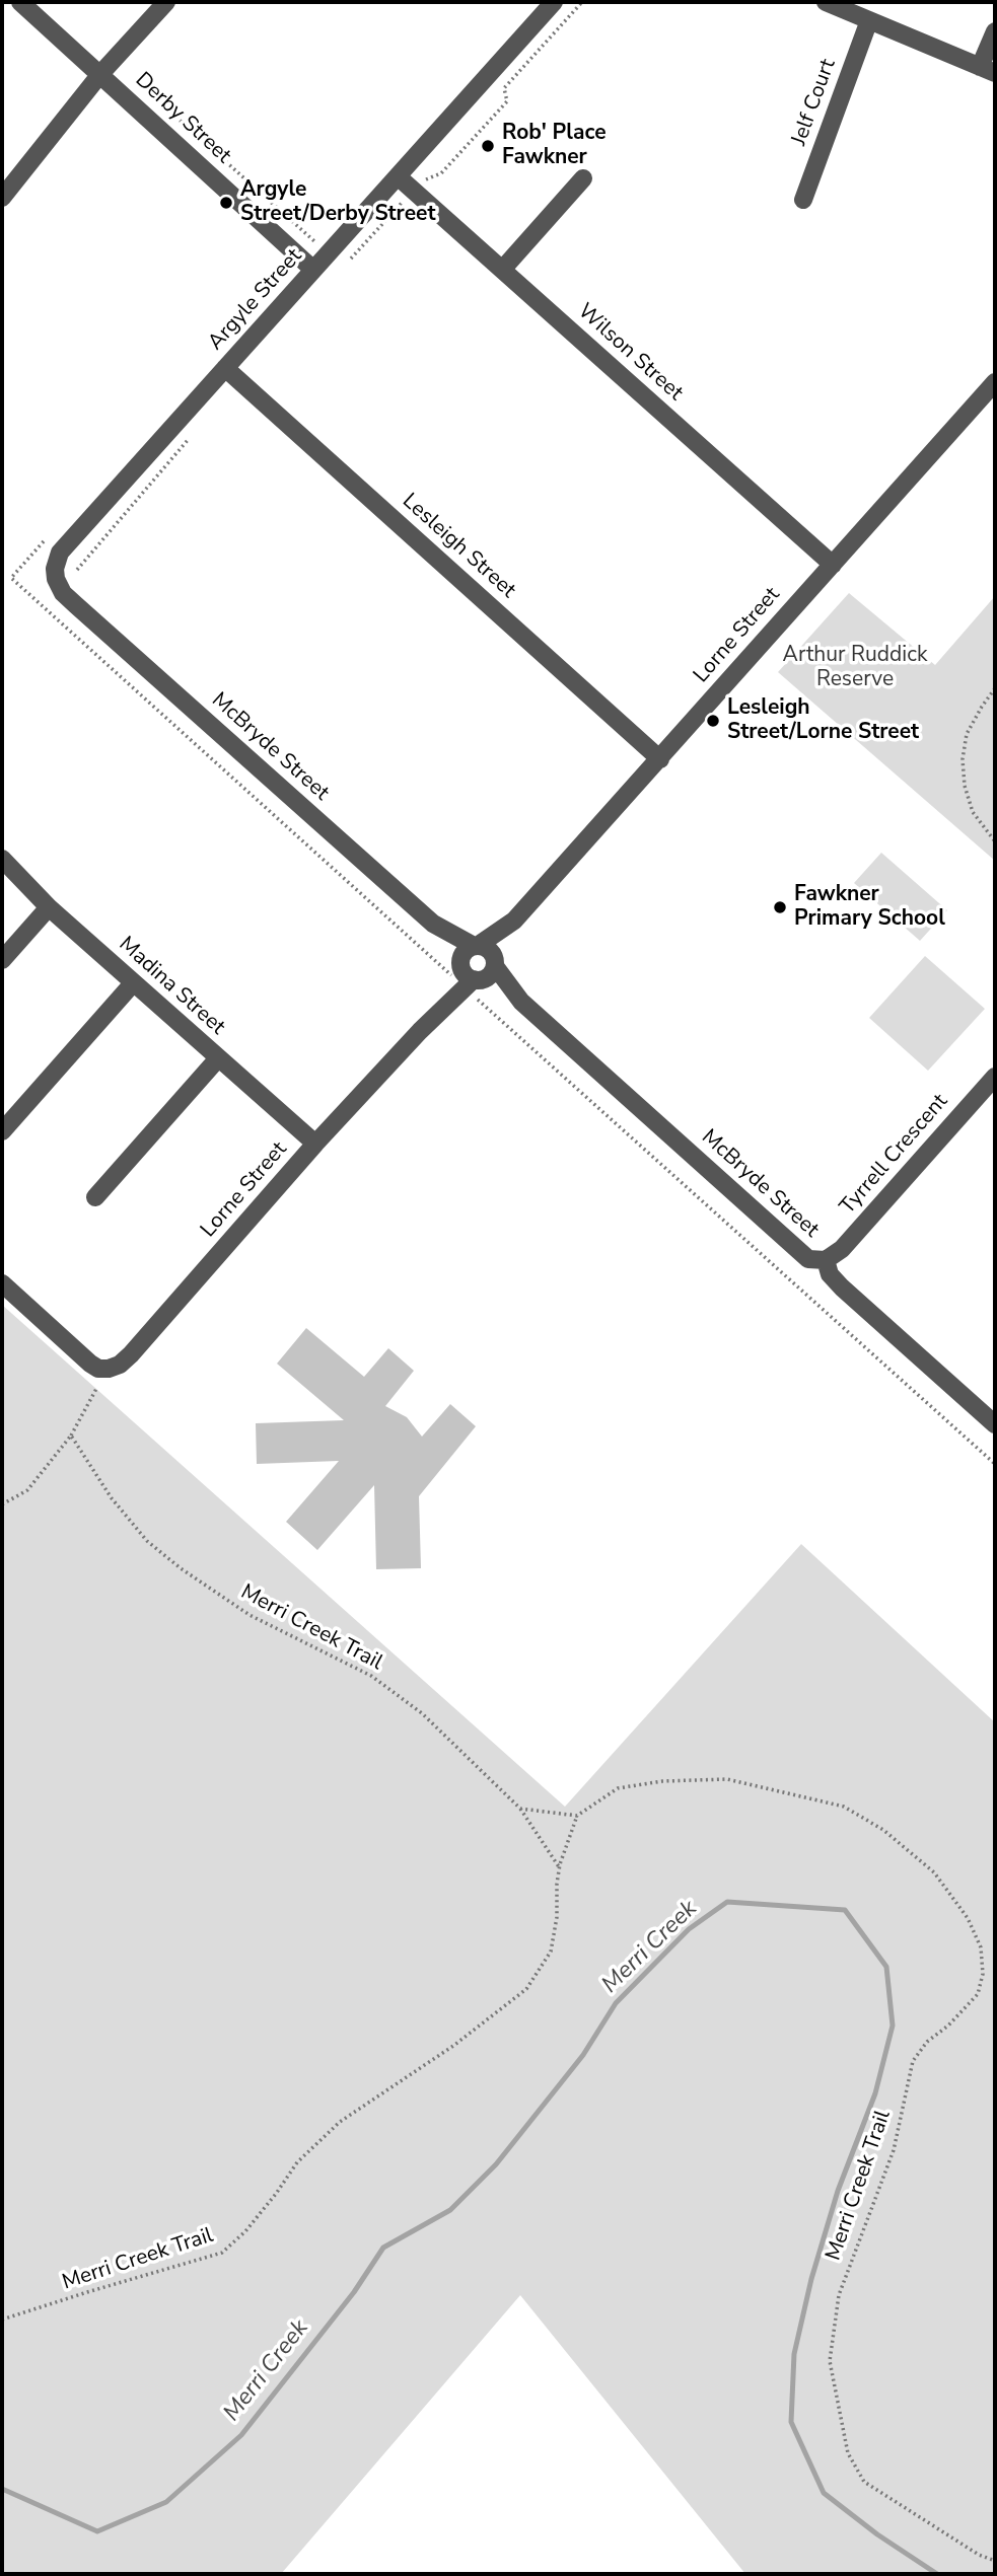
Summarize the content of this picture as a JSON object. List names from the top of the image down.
{
  "streets": {
    "street": [
      "Jelf Court",
      "Derby Street",
      "Argyle Street",
      "Wilson Street",
      "Lesleigh Street",
      "Lorne Street",
      "McBryde Street",
      "Madina Street",
      "Tyrrell Crescent"
    ],
    "path": ["Merri Creek Trail"]
  },
  "crossings": [
    ["Derby Street", "Argyle Street"],
    ["Argyle Street", "Wilson Street"],
    ["Argyle Street", "Lesleigh Street"],
    ["Argyle Street", "McBryde Street"],
    ["Wilson Street", "Lorne Street"],
    ["Lesleigh Street", "Lorne Street"],
    ["Lorne Street", "McBryde Street"],
    ["Lorne Street", "Madina Street"],
    ["McBryde Street", "Tyrrell Crescent"]
  ],
  "water": ["Merri Creek"],
  "parks": ["Arthur Ruddick Reserve"],
  "places": [
    "Rob' Place Fawkner",
    "Argyle Street/Derby Street",
    "Lesleigh Street/Lorne Street",
    "Fawkner Primary School"
  ]
}
